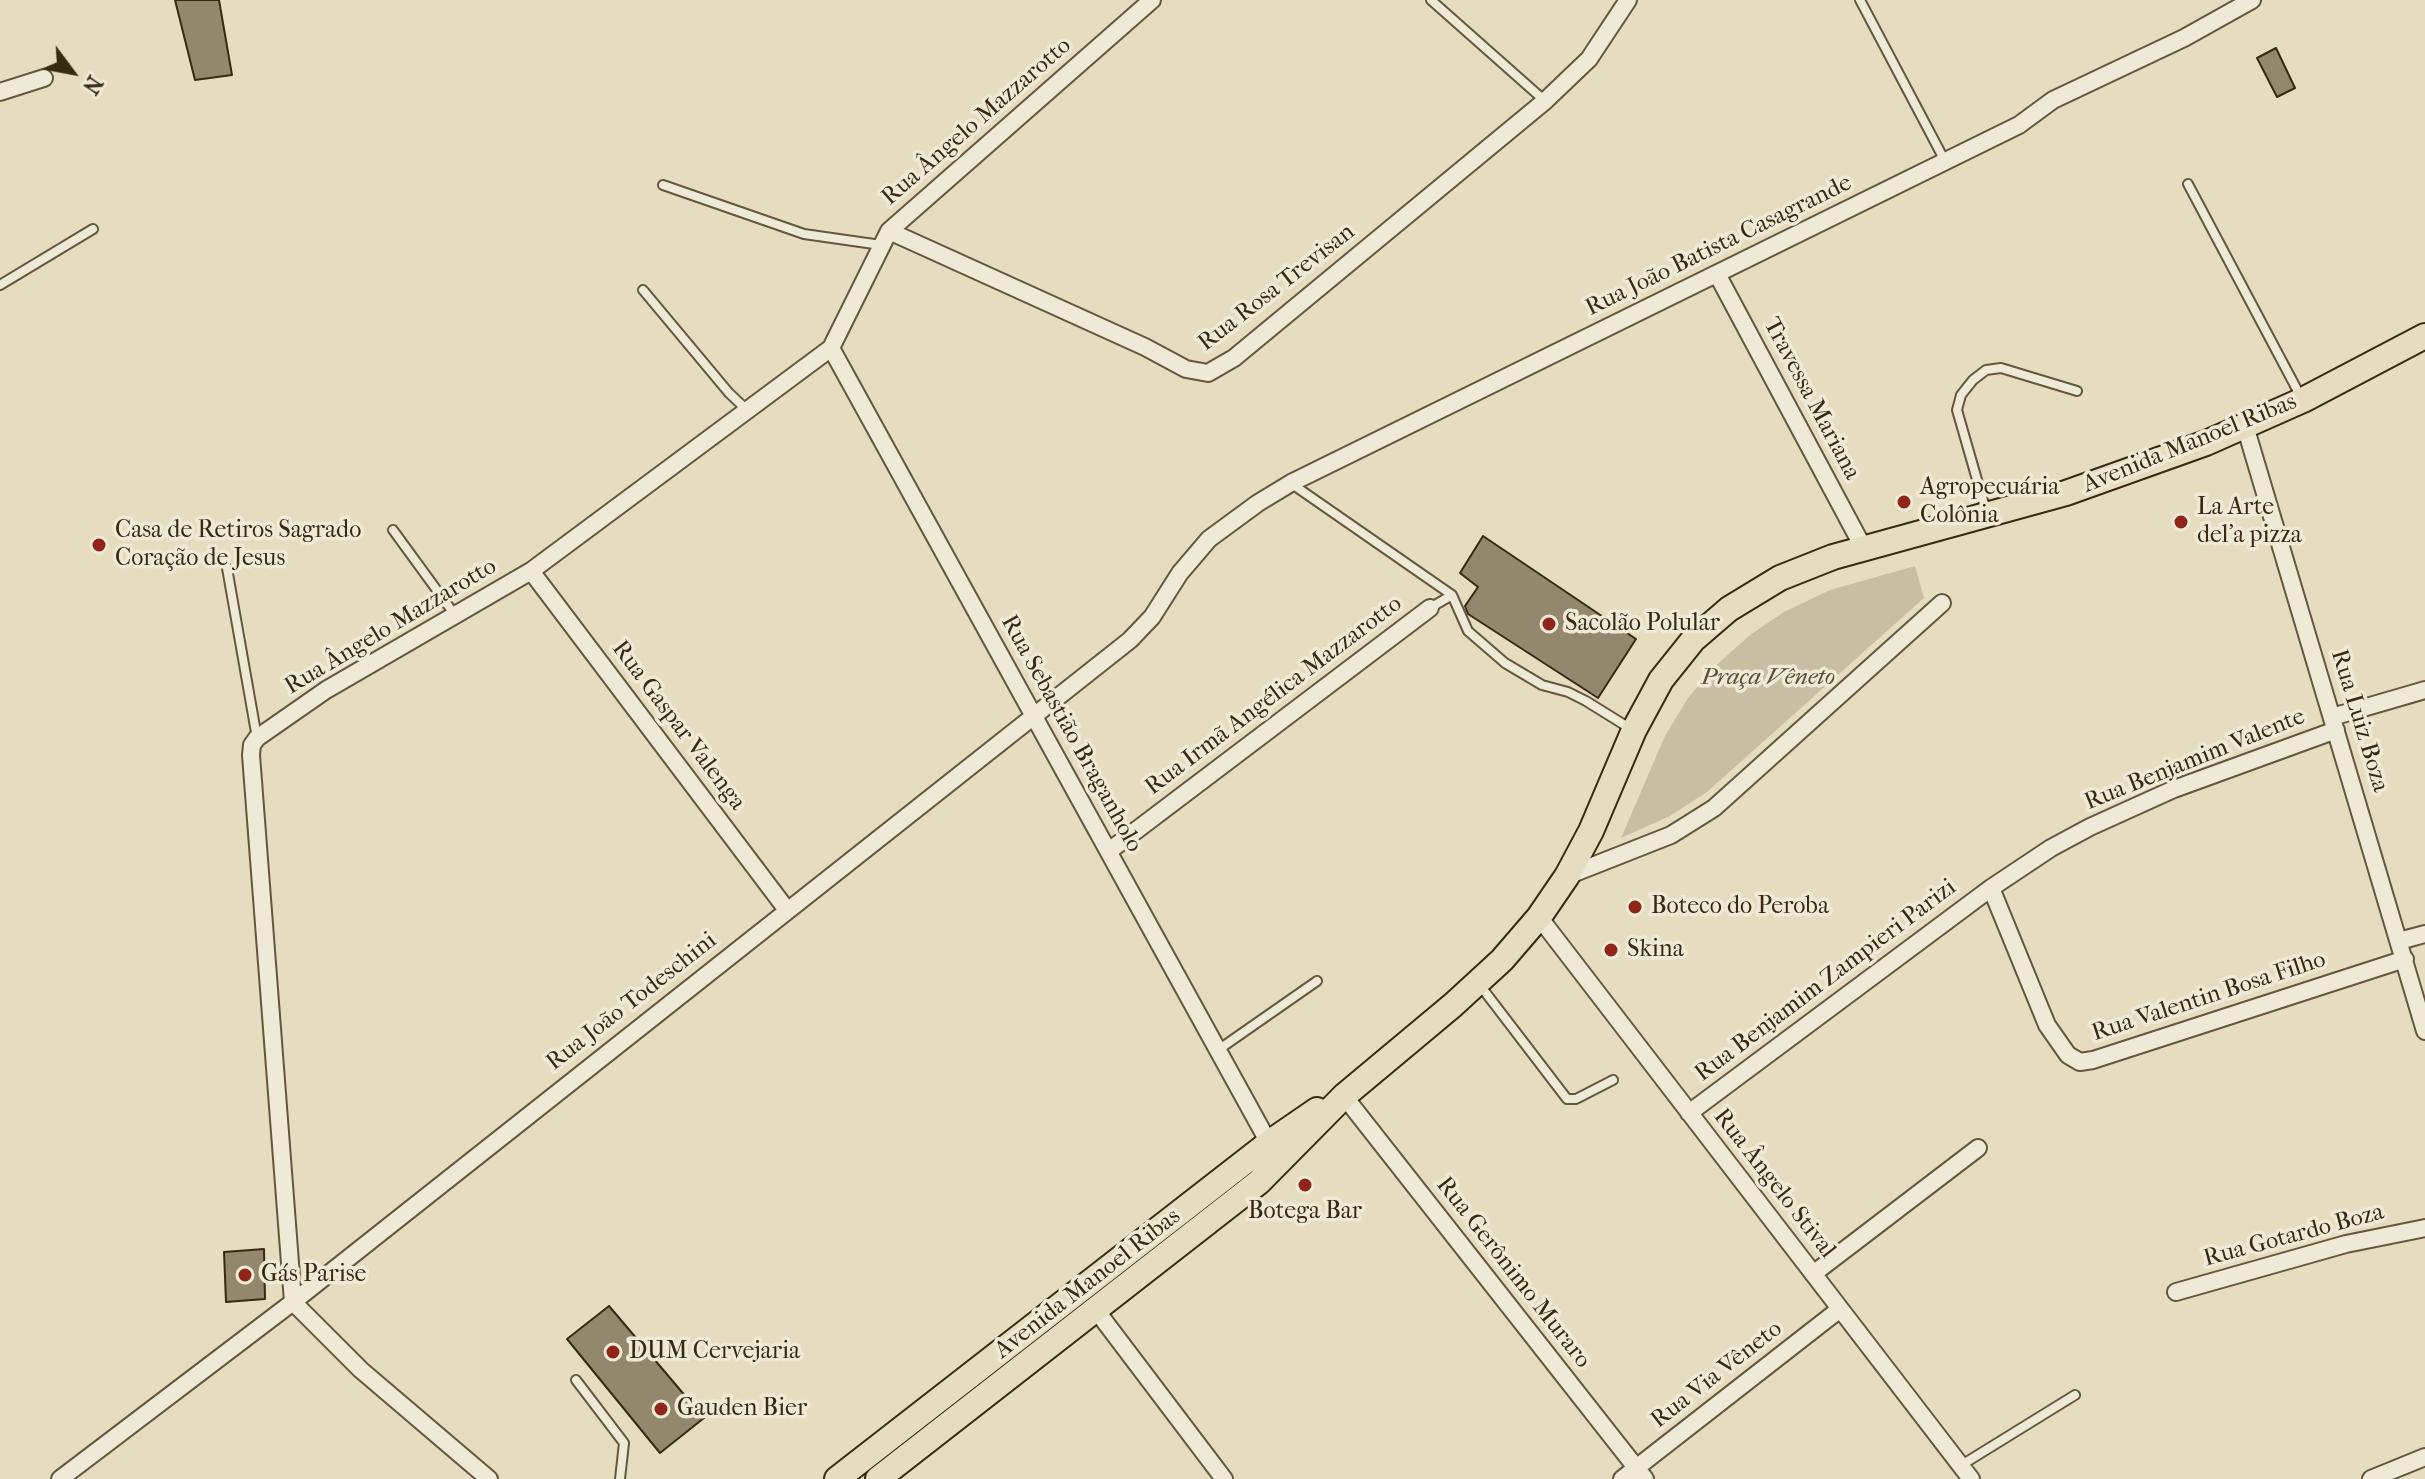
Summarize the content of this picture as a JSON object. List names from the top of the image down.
{
  "streets": {
    "main road": ["Avenida Manoel Ribas"],
    "street": [
      "Rua Ângelo Mazzarotto",
      "Rua João Batista Casagrande",
      "Rua Rosa Trevisan",
      "Travessa Mariana",
      "Rua Irmã Angélica Mazzarotto",
      "Rua Luiz Boza",
      "Rua Gaspar Valenga",
      "Rua Sebastião Braganholo",
      "Rua Benjamim Valente",
      "Rua Benjamim Zampieri Parizi",
      "Rua Valentin Bosa Filho",
      "Rua João Todeschini",
      "Rua Ângelo Stival",
      "Rua Gotardo Boza",
      "Rua Gerônimo Muraro",
      "Rua Via Vêneto"
    ]
  },
  "crossings": [
    ["Rua Ângelo Mazzarotto", "Rua Rosa Trevisan"],
    ["Rua Ângelo Mazzarotto", "Rua Gaspar Valenga"],
    ["Rua Ângelo Mazzarotto", "Rua Sebastião Braganholo"],
    ["Rua João Batista Casagrande", "Travessa Mariana"],
    ["Rua João Batista Casagrande", "Rua João Todeschini"],
    ["Travessa Mariana", "Avenida Manoel Ribas"],
    ["Avenida Manoel Ribas", "Rua Luiz Boza"],
    ["Avenida Manoel Ribas", "Rua Sebastião Braganholo"],
    ["Avenida Manoel Ribas", "Rua Ângelo Stival"],
    ["Avenida Manoel Ribas", "Rua Gerônimo Muraro"],
    ["Rua Irmã Angélica Mazzarotto", "Rua Sebastião Braganholo"],
    ["Rua Luiz Boza", "Rua Benjamim Valente"],
    ["Rua Luiz Boza", "Rua Valentin Bosa Filho"],
    ["Rua Gaspar Valenga", "Rua João Todeschini"],
    ["Rua Sebastião Braganholo", "Rua João Todeschini"],
    ["Rua Benjamim Valente", "Rua Benjamim Zampieri Parizi"],
    ["Rua Benjamim Valente", "Rua Valentin Bosa Filho"],
    ["Rua Benjamim Zampieri Parizi", "Rua Valentin Bosa Filho"],
    ["Rua Benjamim Zampieri Parizi", "Rua Ângelo Stival"],
    ["Rua Ângelo Stival", "Rua Via Vêneto"],
    ["Rua Gerônimo Muraro", "Rua Via Vêneto"]
  ],
  "parks": ["Praça Vêneto"],
  "places": [
    "Agropecuária Colônia",
    "La Arte del'a pizza",
    "Casa de Retiros Sagrado Coração de Jesus",
    "Sacolão Polular",
    "Boteco do Peroba",
    "Skina",
    "Botega Bar",
    "Gás Parise",
    "DUM Cervejaria",
    "Gauden Bier"
  ],
  "north": "bottom right"
}
